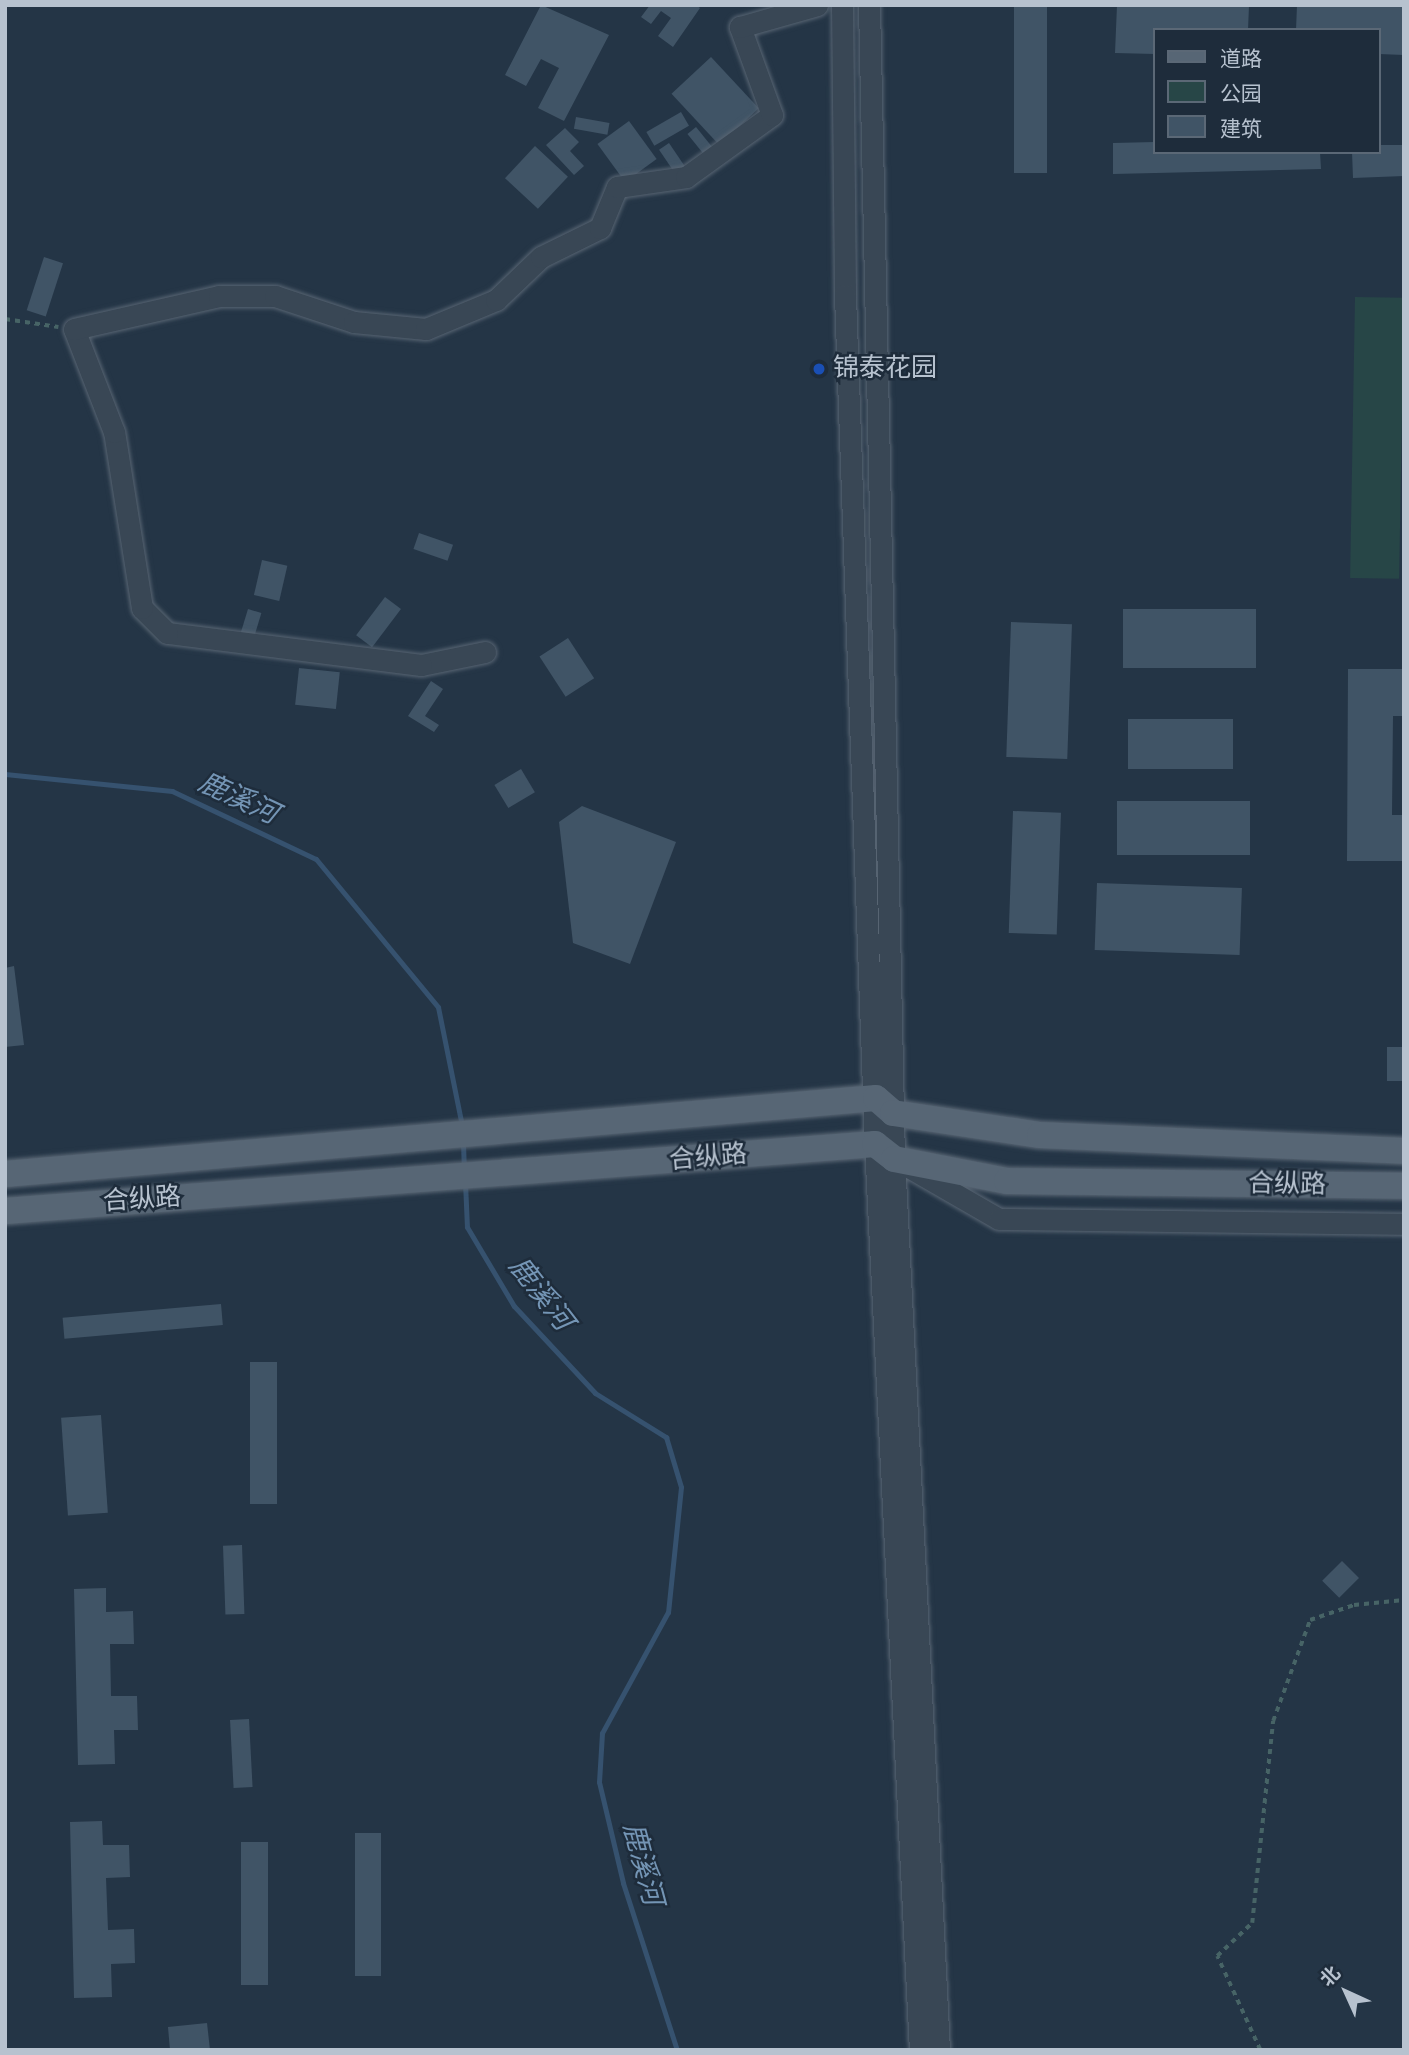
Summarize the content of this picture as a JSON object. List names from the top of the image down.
{
  "streets": {
    "main road": ["合纵路"]
  },
  "water": ["鹿溪河"],
  "places": ["锦泰花园"],
  "legend": ["道路", "公园", "建筑"],
  "north": "top left"
}
